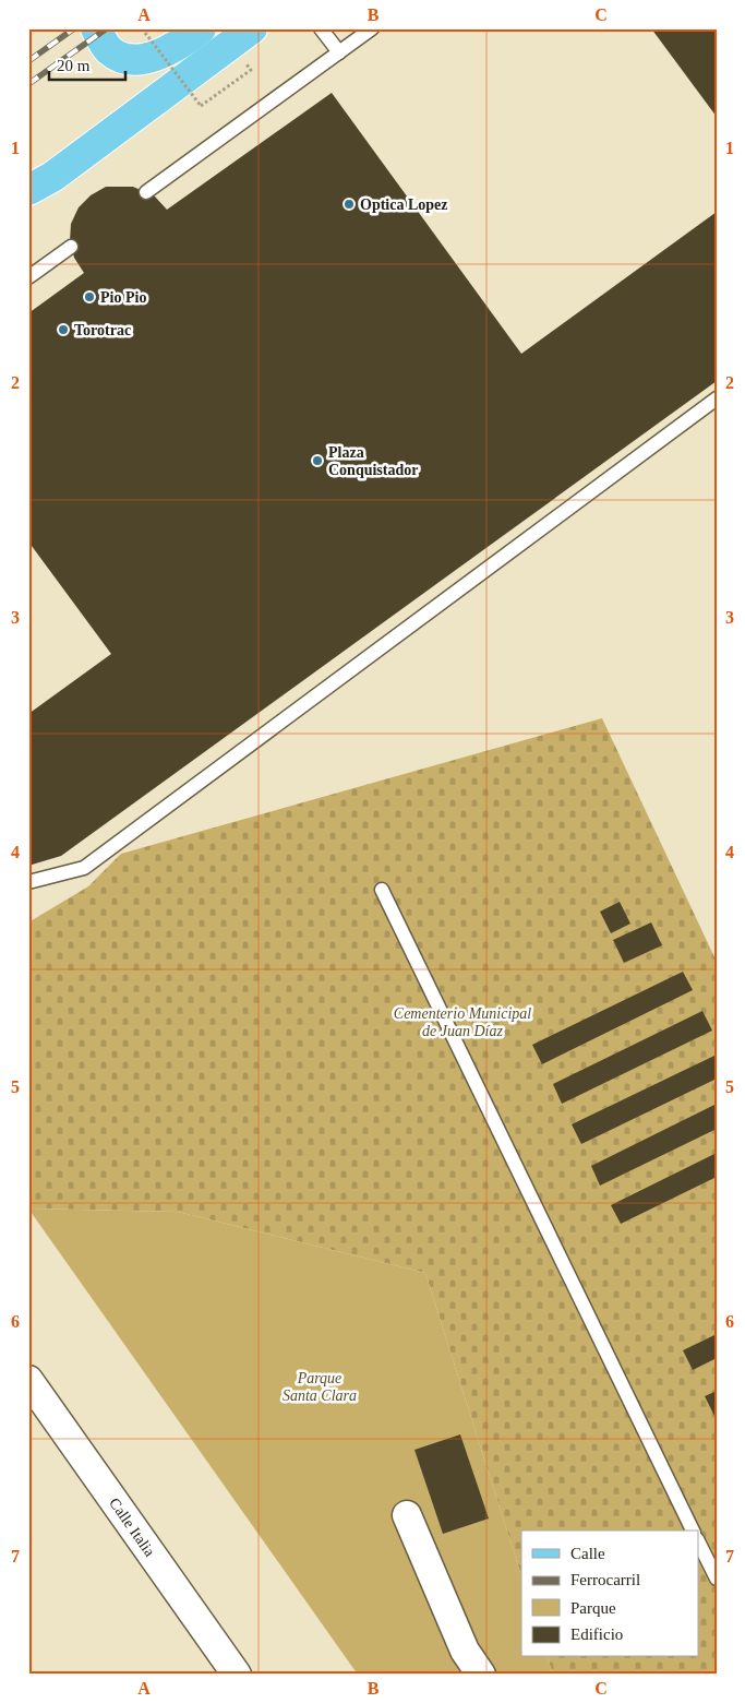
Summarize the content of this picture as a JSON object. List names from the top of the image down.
{
  "streets": {
    "street": ["Calle Italia"]
  },
  "parks": ["Cementerio Municipal de Juan Díaz", "Parque Santa Clara"],
  "places": [
    "Optica Lopez",
    "Pio Pio",
    "Torotrac",
    "Plaza Conquistador"
  ],
  "legend": [
    "Calle",
    "Ferrocarril",
    "Parque",
    "Edificio"
  ],
  "scale_bar": "20 m",
  "grid": {
    "columns": ["A", "B", "C"],
    "rows": [
      "1",
      "2",
      "3",
      "4",
      "5",
      "6",
      "7"
    ]
  }
}
